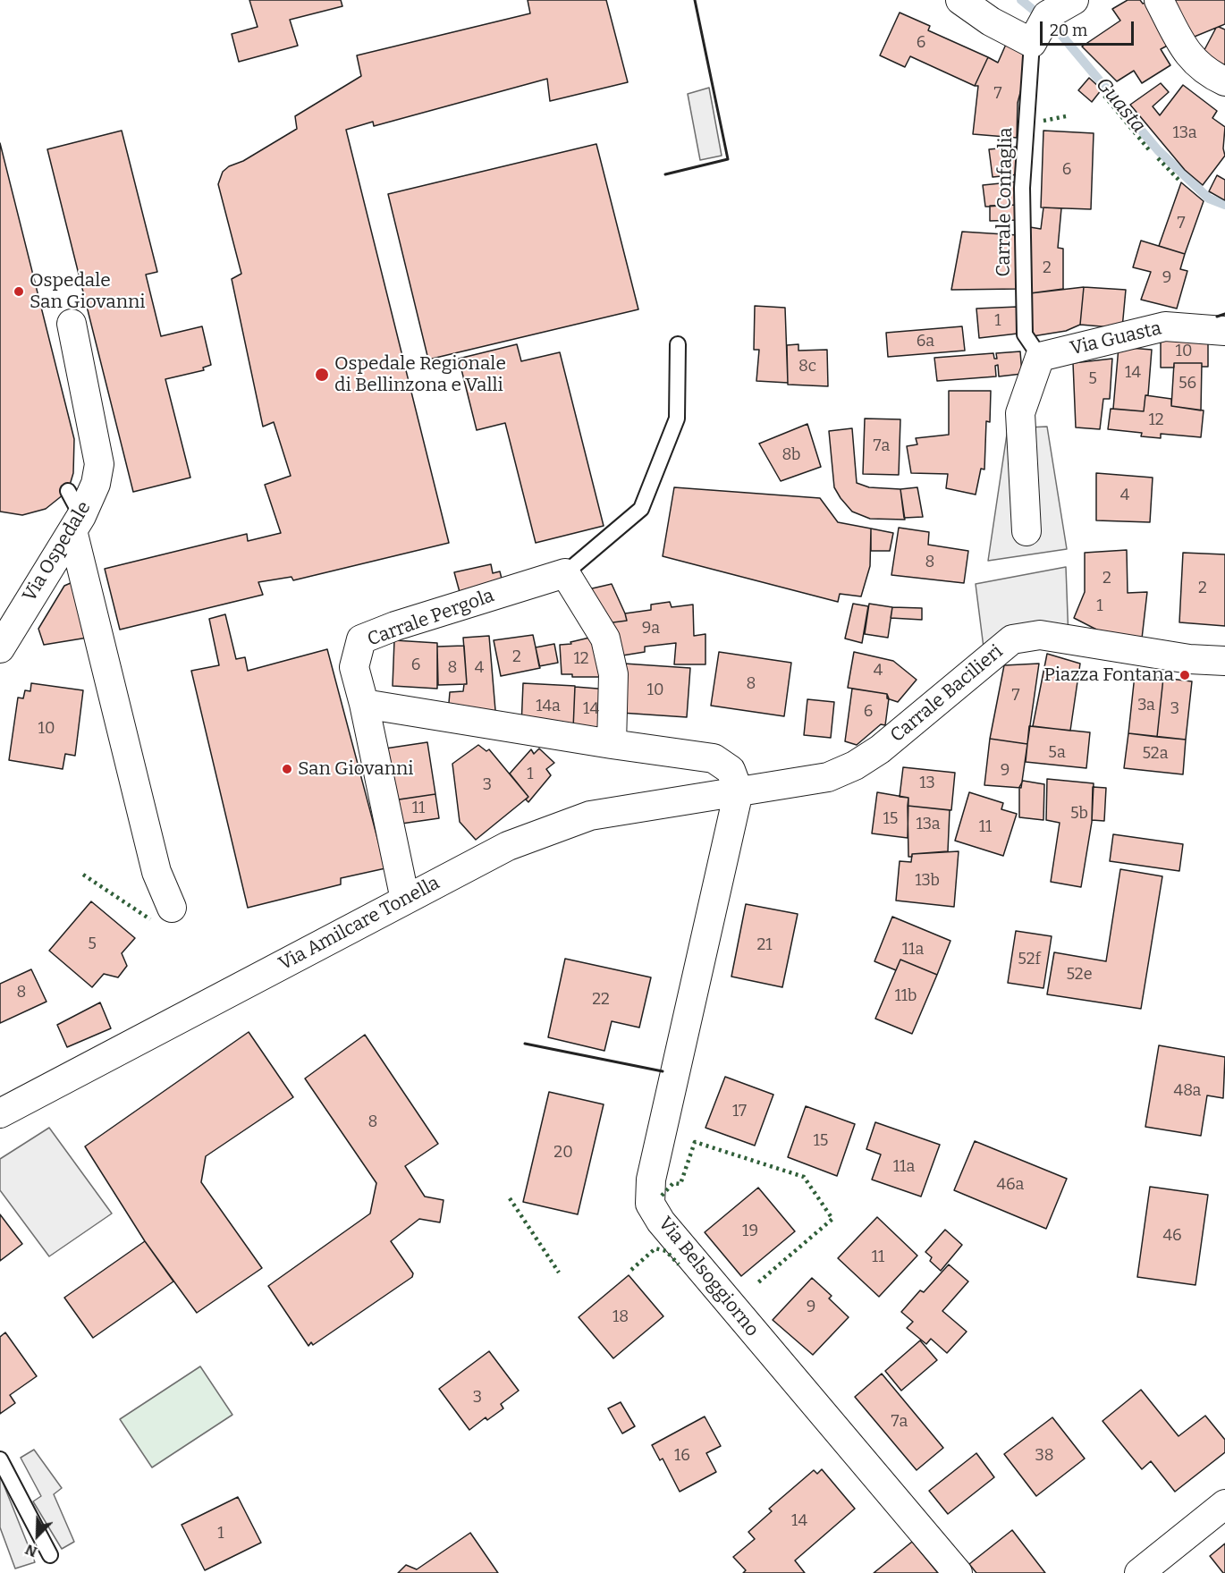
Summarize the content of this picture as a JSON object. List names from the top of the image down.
{
  "streets": {
    "street": [
      "Via Guasta",
      "Via Ospedale",
      "Carrale Pergola",
      "Carrale Bacilieri",
      "Via Amilcare Tonella",
      "Via Belsoggiorno"
    ],
    "lane": ["Carrale Confaglia"]
  },
  "crossings": [
    ["Carrale Confaglia", "Via Guasta"],
    ["Carrale Bacilieri", "Via Amilcare Tonella"],
    ["Carrale Bacilieri", "Via Belsoggiorno"],
    ["Via Amilcare Tonella", "Via Belsoggiorno"]
  ],
  "water": ["Guasta"],
  "places": [
    "Ospedale San Giovanni",
    "Ospedale Regionale di Bellinzona e Valli",
    "Piazza Fontana",
    "San Giovanni"
  ],
  "house_numbers": [
    "6",
    "7",
    "13a",
    "6",
    "7",
    "2",
    "9",
    "1",
    "6a",
    "10",
    "8c",
    "14",
    "5",
    "56",
    "12",
    "7a",
    "8b",
    "4",
    "8",
    "2",
    "2",
    "1",
    "9a",
    "2",
    "12",
    "6",
    "8",
    "4",
    "4",
    "8",
    "10",
    "7",
    "3a",
    "14a",
    "14",
    "3",
    "6",
    "10",
    "5a",
    "52a",
    "9",
    "1",
    "13",
    "3",
    "11",
    "5b",
    "15",
    "13a",
    "11",
    "13b",
    "5",
    "21",
    "11a",
    "52f",
    "52e",
    "8",
    "11b",
    "22",
    "48a",
    "17",
    "8",
    "15",
    "20",
    "11a",
    "46a",
    "19",
    "46",
    "11",
    "9",
    "18",
    "3",
    "7a",
    "16",
    "38",
    "14",
    "1"
  ],
  "scale_bar": "20 m",
  "north": "bottom left"
}
